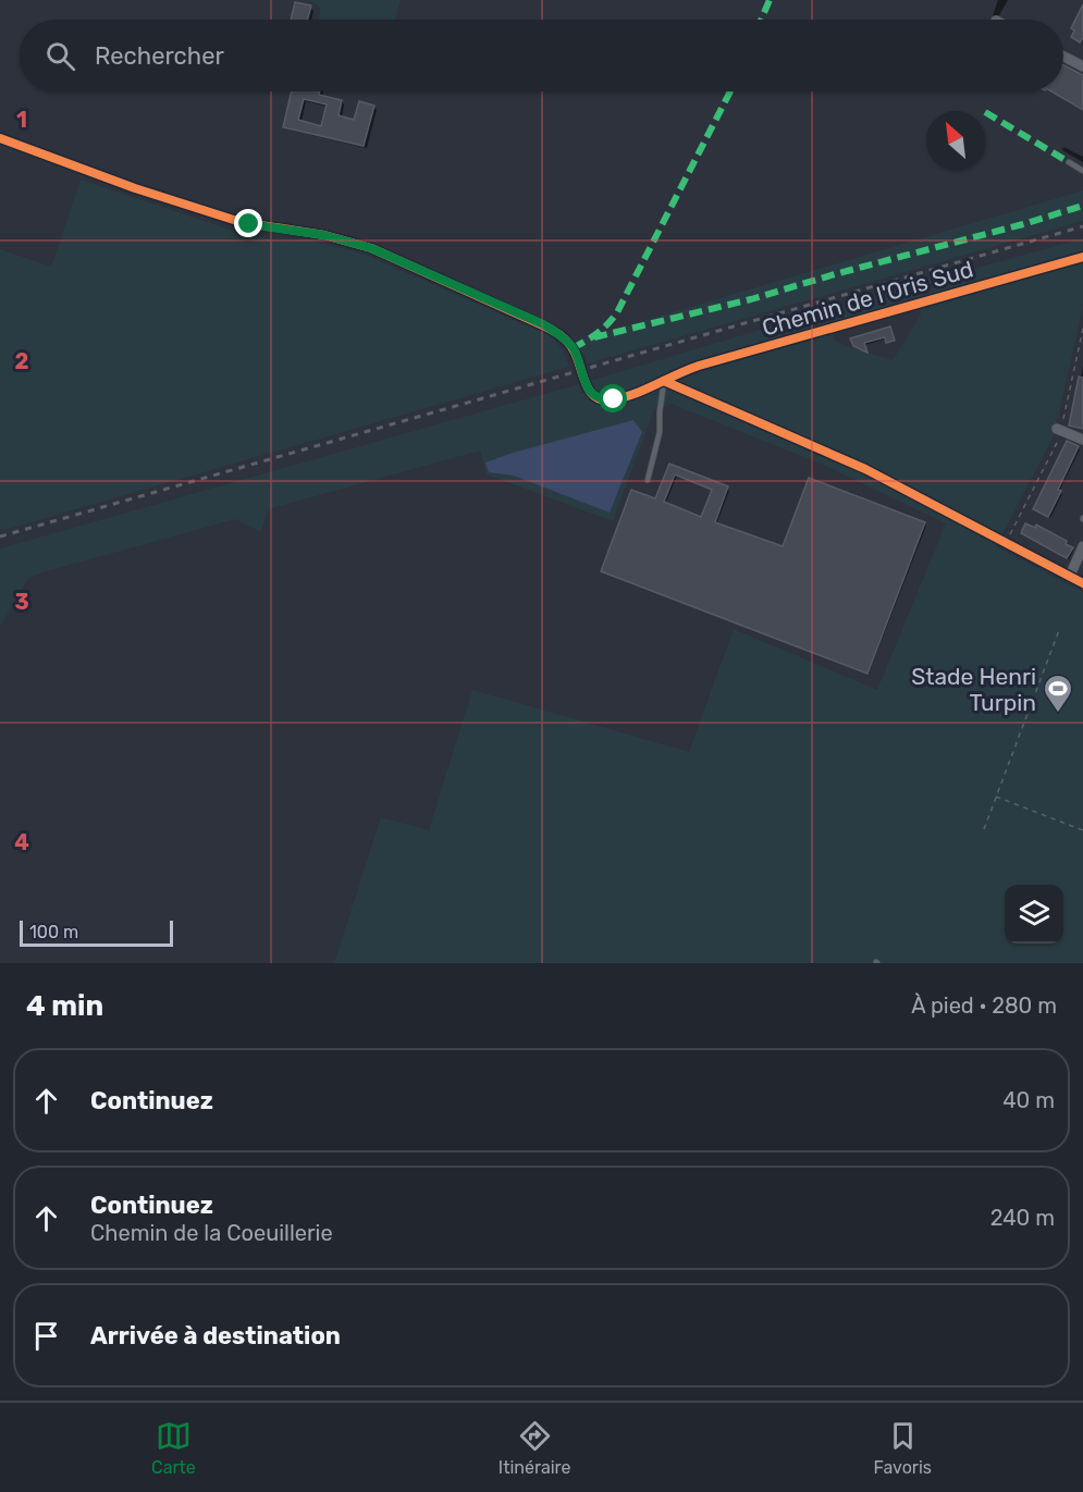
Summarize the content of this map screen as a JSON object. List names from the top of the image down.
{
  "streets": {
    "street": ["Chemin de l'Oris Sud"]
  },
  "places": {
    "sports": ["Stade Henri Turpin"]
  },
  "scale_bar": "100 m",
  "north": "top left",
  "page": {
    "search": "Rechercher",
    "scale": "100 m",
    "heading": ["4 min", "À pied · 280 m"],
    "list": [
      ["Continuez", "40 m"],
      ["Continuez", "Chemin de la Coeuillerie", "240 m"],
      "Arrivée à destination"
    ],
    "nav": ["Carte", "Itinéraire", "Favoris"]
  },
  "grid": {
    "rows": [
      "1",
      "2",
      "3",
      "4"
    ]
  }
}
